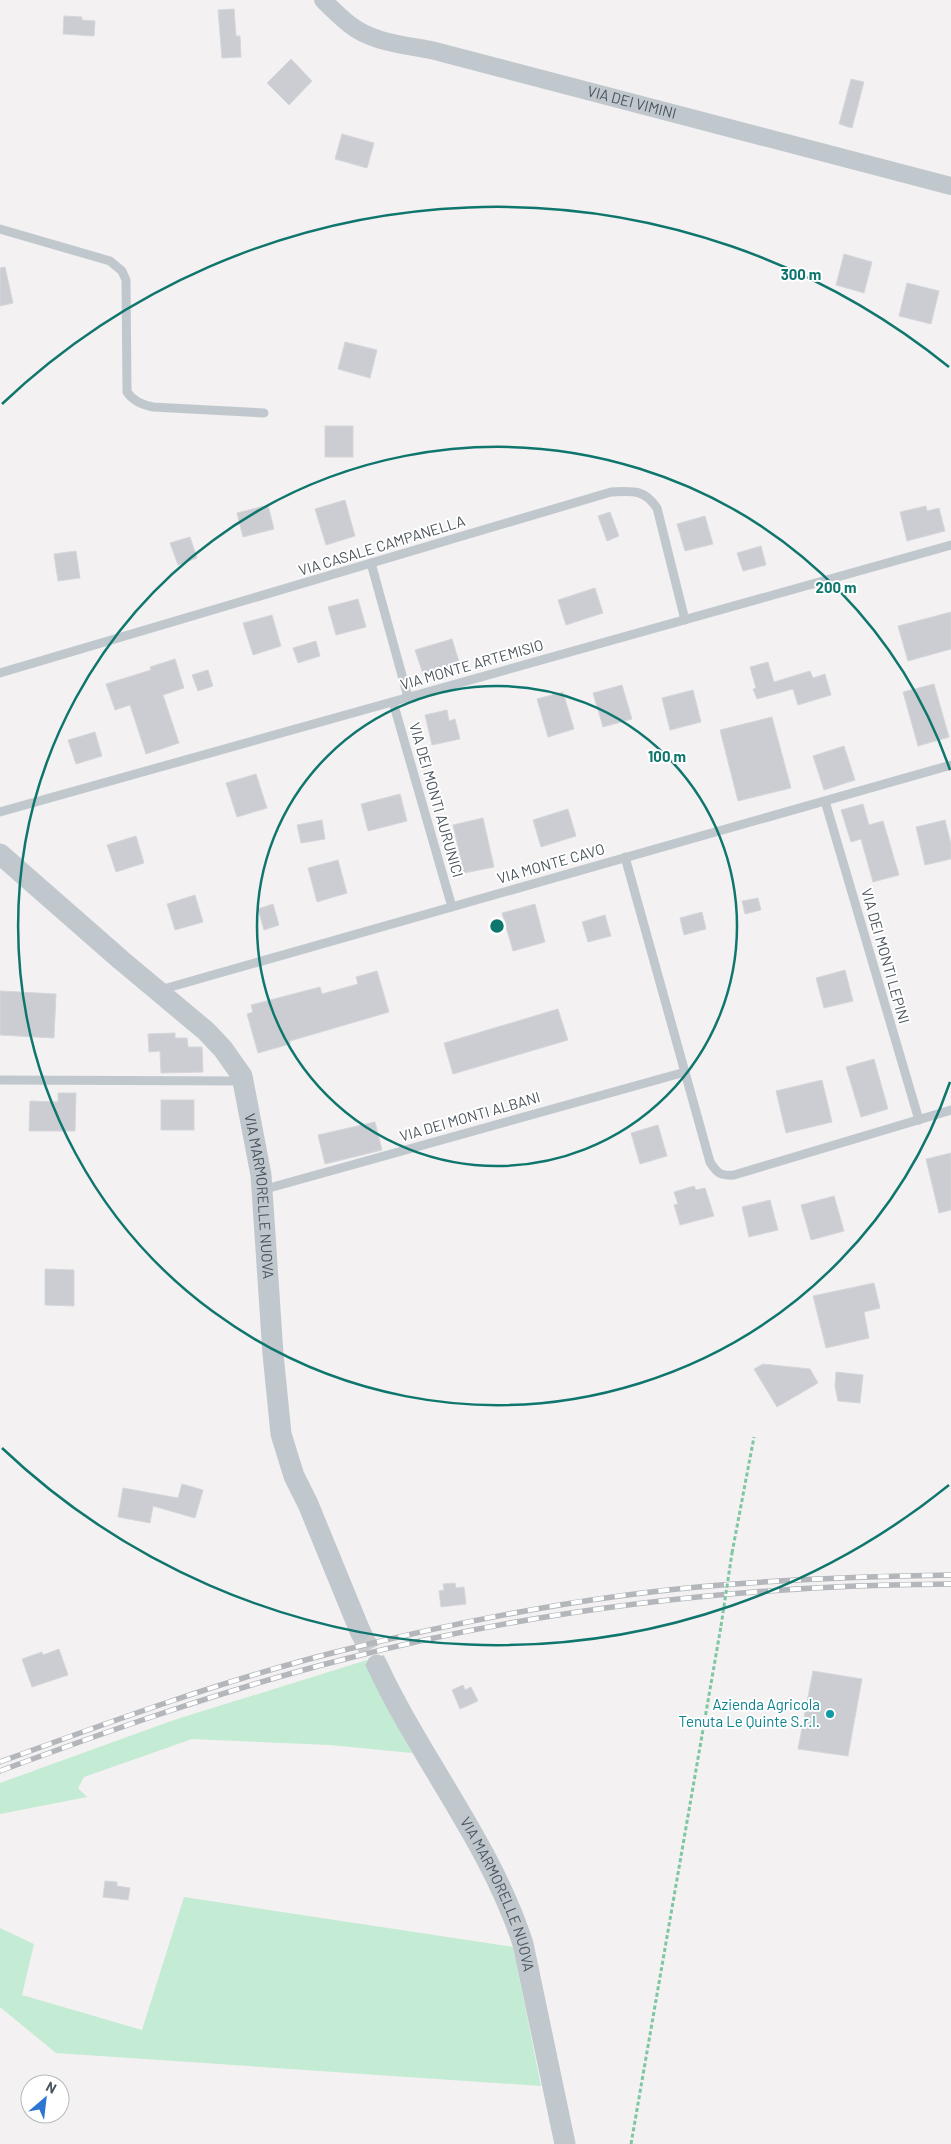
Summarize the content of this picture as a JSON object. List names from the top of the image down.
{
  "streets": {
    "street": ["VIA DEI VIMINI", "VIA MARMORELLE NUOVA"],
    "lane": [
      "VIA CASALE CAMPANELLA",
      "VIA MONTE ARTEMISIO",
      "VIA DEI MONTI AURUNICI",
      "VIA MONTE CAVO",
      "VIA DEI MONTI LEPINI",
      "VIA DEI MONTI ALBANI"
    ]
  },
  "crossings": [
    ["VIA CASALE CAMPANELLA", "VIA MONTE ARTEMISIO"],
    ["VIA MONTE ARTEMISIO", "VIA DEI MONTI AURUNICI"],
    ["VIA DEI MONTI AURUNICI", "VIA MONTE CAVO"],
    ["VIA MONTE CAVO", "VIA DEI MONTI LEPINI"],
    ["VIA MONTE CAVO", "VIA MARMORELLE NUOVA"],
    ["VIA DEI MONTI ALBANI", "VIA MARMORELLE NUOVA"]
  ],
  "places": ["Azienda Agricola Tenuta Le Quinte S.r.l."],
  "north": "top right",
  "rings": ["300 m", "200 m", "100 m"]
}
